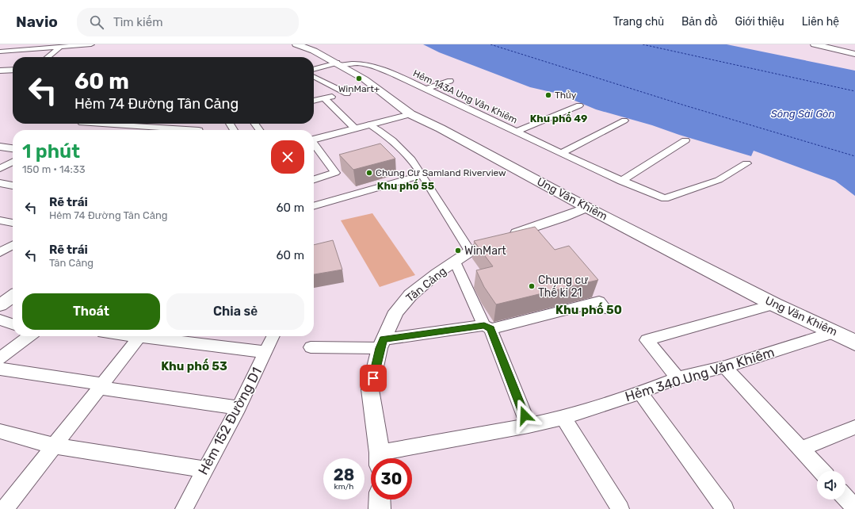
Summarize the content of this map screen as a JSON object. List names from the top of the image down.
{
  "streets": {
    "main road": ["Ung Văn Khiêm"],
    "street": [
      "Hẻm 143A Ung Văn Khiêm",
      "Tân Cảng",
      "Hẻm 340 Ung Văn Khiêm",
      "Hẻm 152 Đường D1"
    ]
  },
  "crossings": [
    ["Hẻm 143A Ung Văn Khiêm", "Ung Văn Khiêm"],
    ["Ung Văn Khiêm", "Tân Cảng"],
    ["Ung Văn Khiêm", "Hẻm 340 Ung Văn Khiêm"]
  ],
  "districts": [
    "Khu phố 49",
    "Khu phố 55",
    "Khu phố 50",
    "Khu phố 53"
  ],
  "water": ["Sông Sài Gòn"],
  "places": [
    "WinMart+",
    "Thủy",
    "Chung Cư Samland Riverview",
    "WinMart",
    "Chung cư Thế kỉ 21"
  ],
  "page": {
    "header": "Navio",
    "search": "Tìm kiếm",
    "nav": [
      "Trang chủ",
      "Bản đồ",
      "Giới thiệu",
      "Liên hệ"
    ],
    "turn": ["60 m", "Hẻm 74 Đường Tân Cảng"],
    "heading": ["1 phút", "150 m · 14:33"],
    "list": [
      {
        "name": "Rẽ trái",
        "note": "Hẻm 74 Đường Tân Cảng",
        "value": "60 m"
      },
      {
        "name": "Rẽ trái",
        "note": "Tân Cảng",
        "value": "60 m"
      }
    ],
    "buttons": ["Thoát", "Chia sẻ"],
    "speed": "28 km/h",
    "limit": "30"
  }
}
